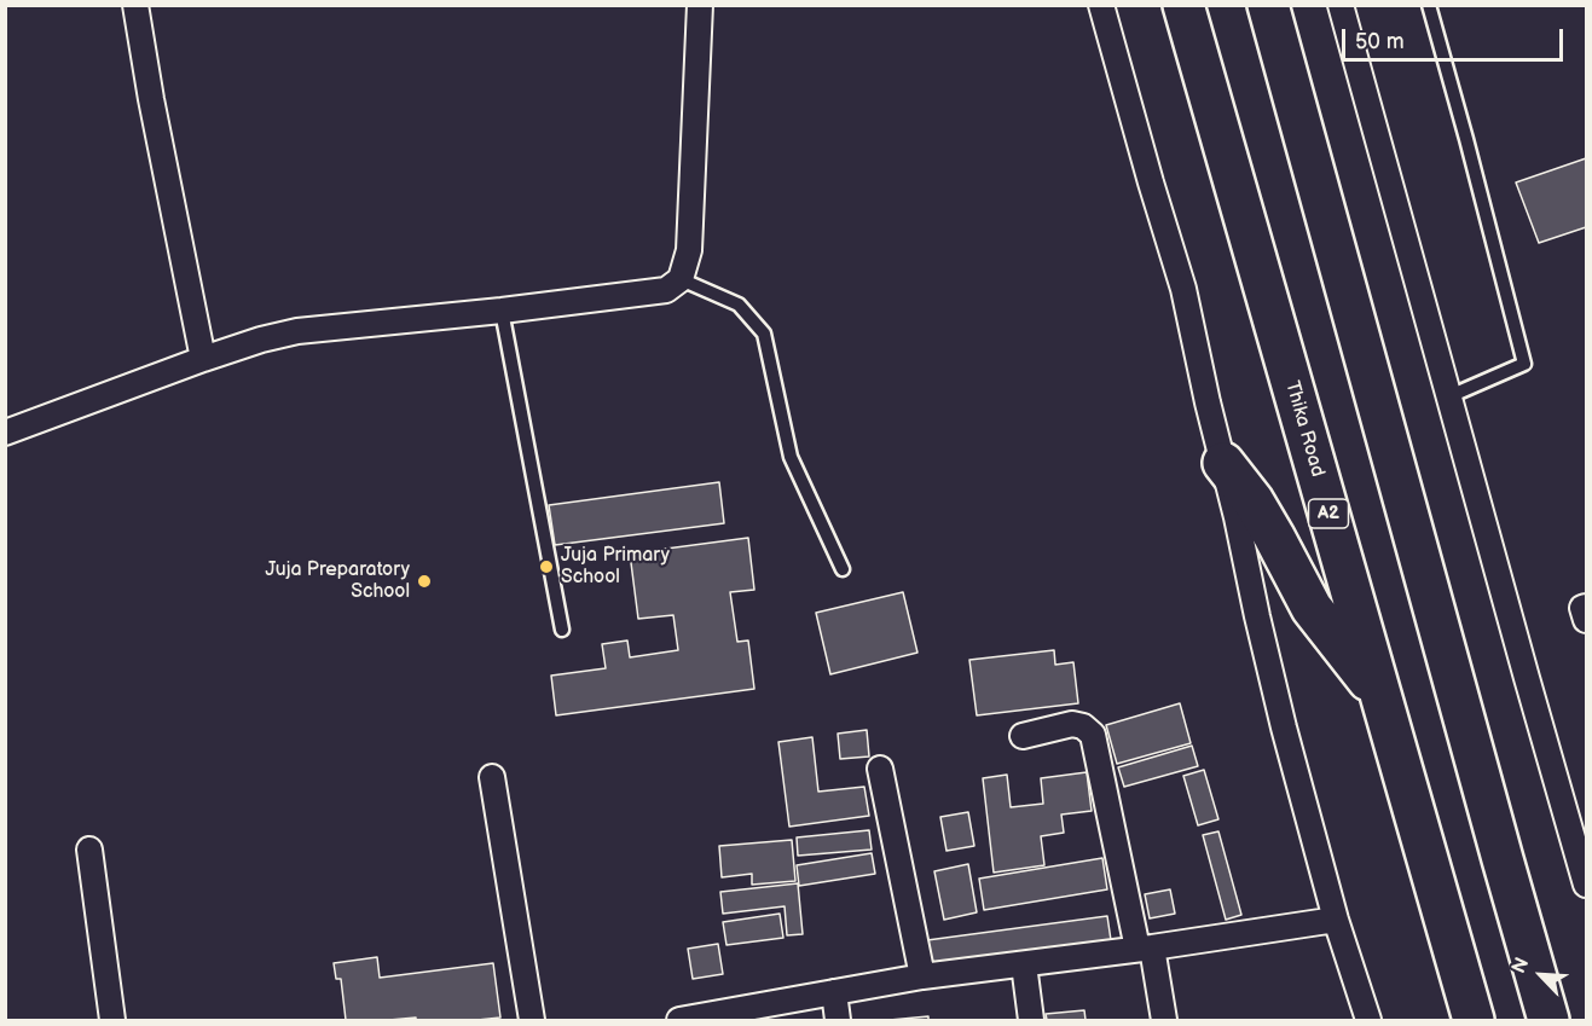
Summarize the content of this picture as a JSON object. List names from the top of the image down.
{
  "streets": {
    "highway": ["Thika Road", "A2"]
  },
  "places": ["Juja Primary School", "Juja Preparatory School"],
  "scale_bar": "50 m",
  "north": "top left"
}
